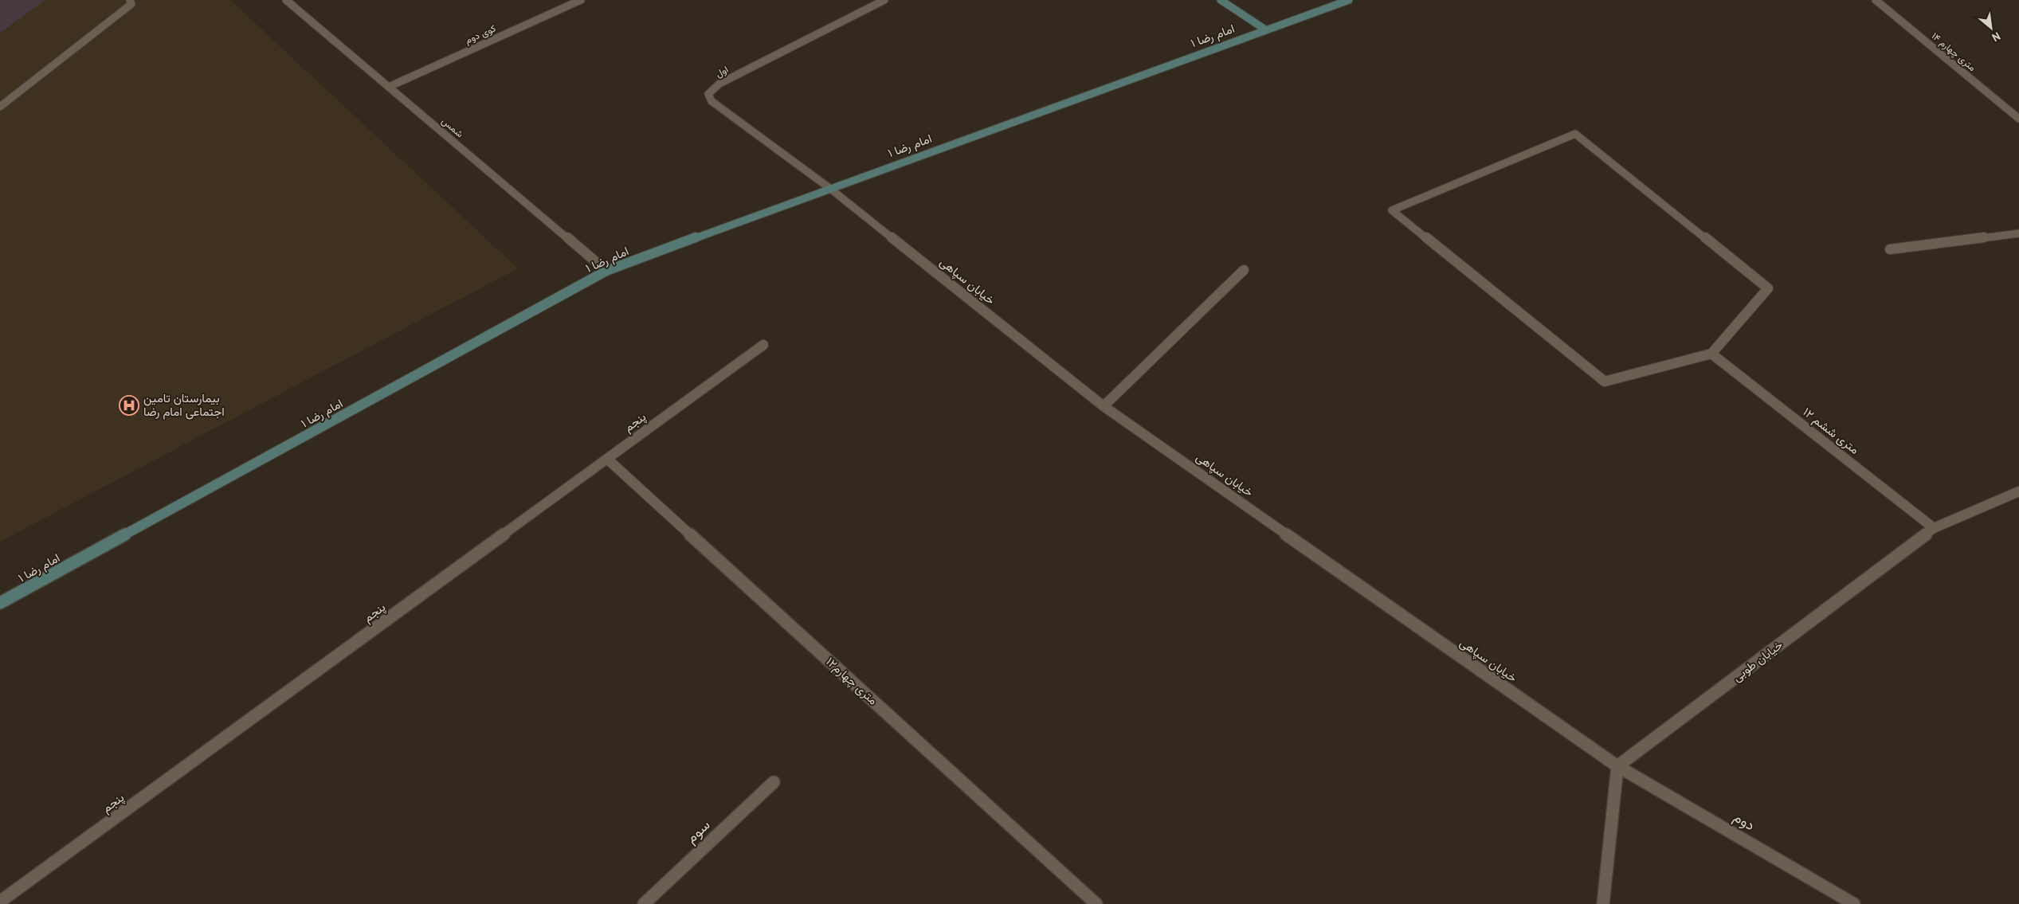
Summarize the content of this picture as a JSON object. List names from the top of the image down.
{
  "streets": {
    "main road": ["امام رضا ۱"],
    "street": [
      "کوی دوم",
      "۱۴ متری چهارم",
      "اول",
      "شمس",
      "خیابان سپاهی",
      "پنجم",
      "۱۲ متری ششم",
      "خیابان طوبی",
      "۱۲متری چهارم",
      "دوم",
      "سوم"
    ]
  },
  "crossings": [
    ["کوی دوم", "شمس"],
    ["امام رضا ۱", "اول"],
    ["امام رضا ۱", "شمس"],
    ["امام رضا ۱", "خیابان سپاهی"],
    ["اول", "خیابان سپاهی"],
    ["خیابان سپاهی", "خیابان طوبی"],
    ["خیابان سپاهی", "دوم"],
    ["پنجم", "۱۲متری چهارم"],
    ["۱۲ متری ششم", "خیابان طوبی"],
    ["خیابان طوبی", "دوم"]
  ],
  "places": {
    "hospital": ["بیمارستان تامین اجتماعی امام رضا"]
  },
  "north": "bottom right"
}
